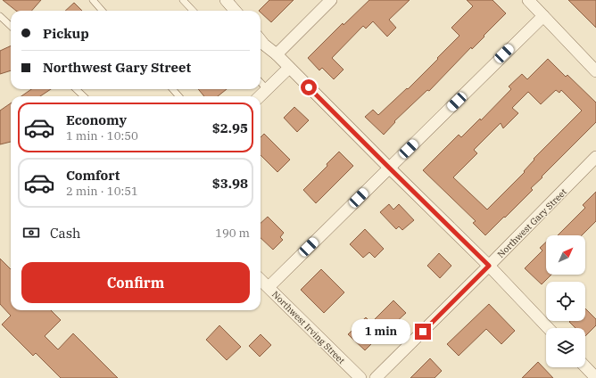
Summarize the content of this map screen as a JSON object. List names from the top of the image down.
{
  "streets": {
    "street": ["Northwest Gary Street", "Northwest Irving Street"]
  },
  "north": "top right",
  "page": {
    "banner": ["Pickup", "Northwest Gary Street"],
    "list": [
      {
        "name": "Economy",
        "note": "1 min · 10:50",
        "value": "$2.95"
      },
      {
        "name": "Comfort",
        "note": "2 min · 10:51",
        "value": "$3.98"
      }
    ],
    "pay": ["Cash", "190 m"],
    "buttons": "Confirm",
    "bubble": "1 min"
  }
}
